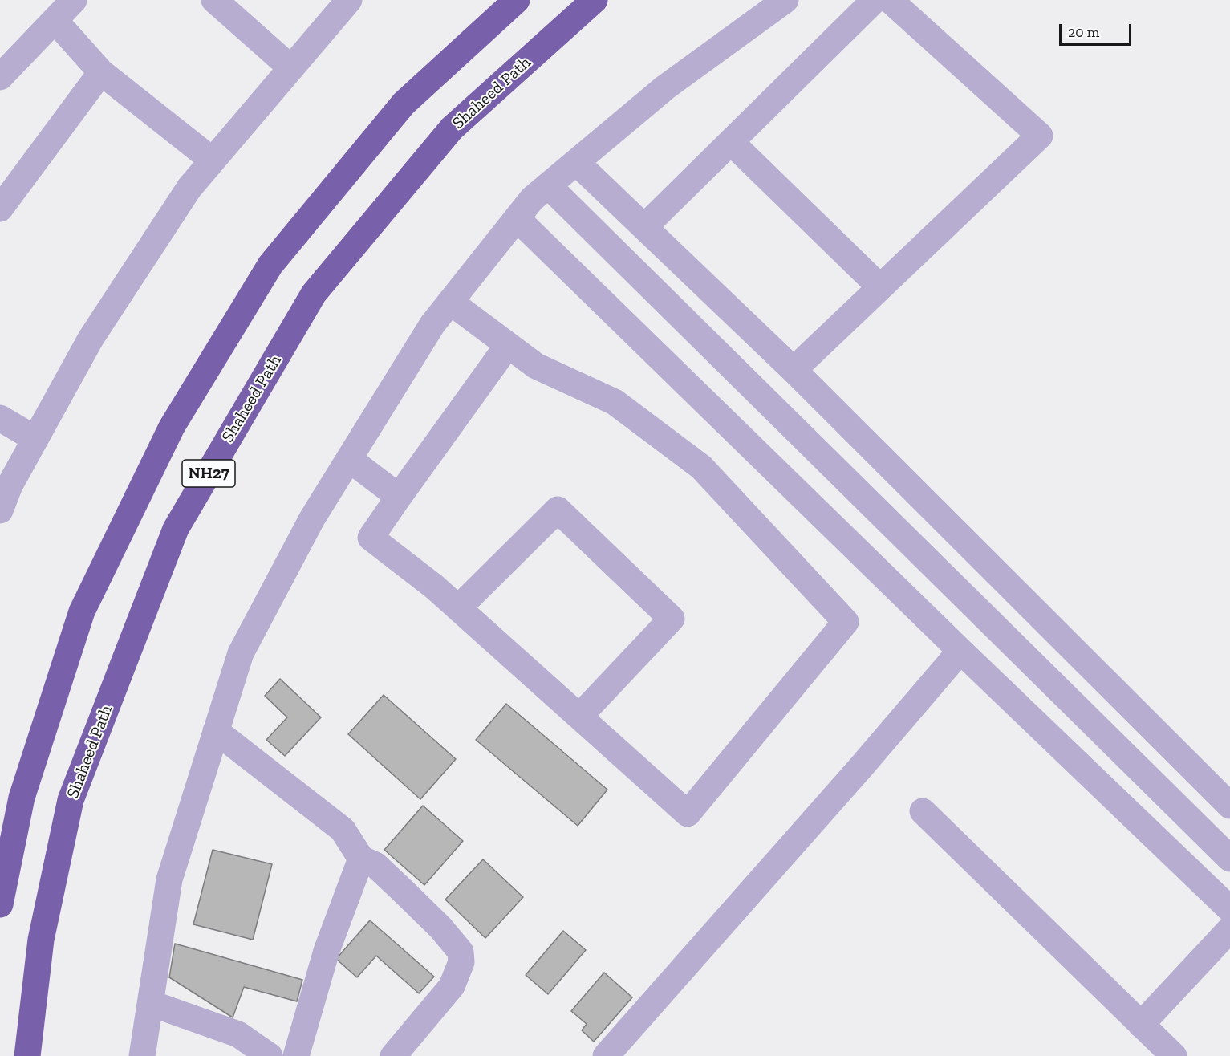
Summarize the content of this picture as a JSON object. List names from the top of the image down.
{
  "streets": {
    "highway": ["Shaheed Path", "NH27"]
  },
  "scale_bar": "20 m"
}
